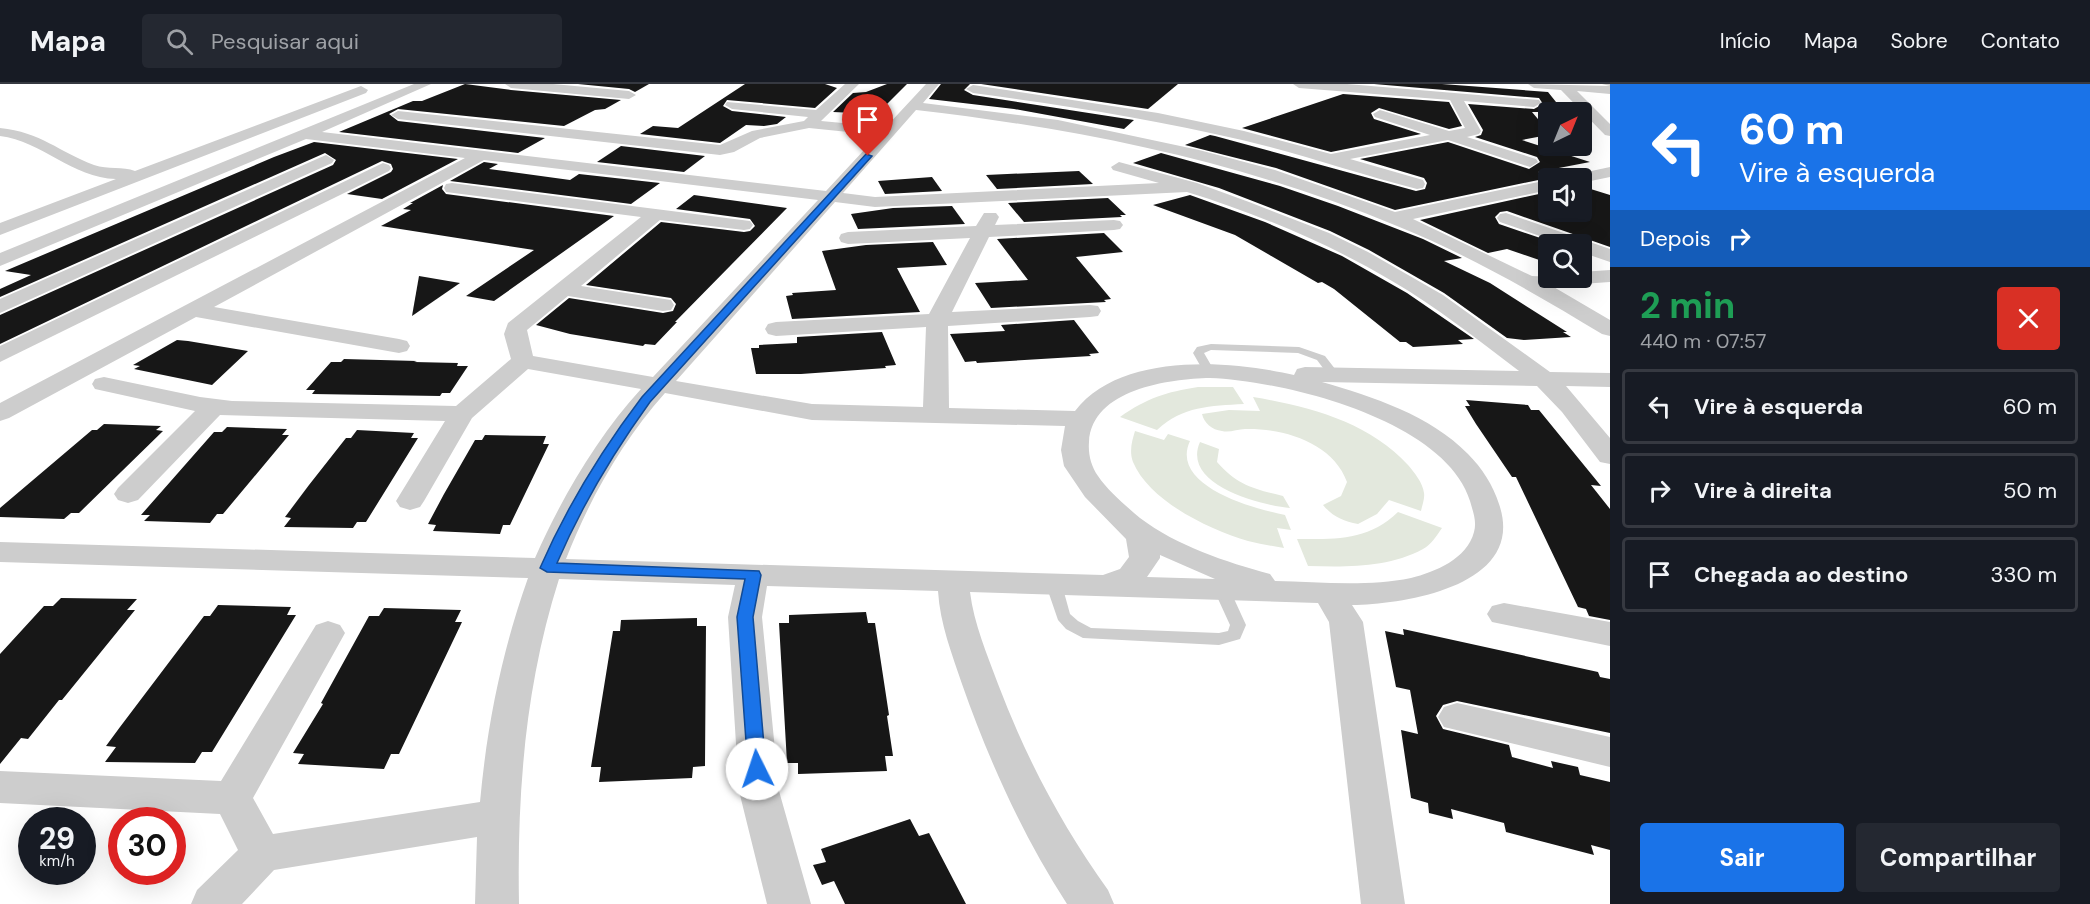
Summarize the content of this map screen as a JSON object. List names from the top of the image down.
{
  "north": "top right",
  "page": {
    "header": "Mapa",
    "search": "Pesquisar aqui",
    "nav": [
      "Início",
      "Mapa",
      "Sobre",
      "Contato"
    ],
    "turn": ["60 m", "Vire à esquerda"],
    "then": "Depois",
    "heading": ["2 min", "440 m · 07:57"],
    "list": [
      {
        "name": "Vire à esquerda",
        "value": "60 m"
      },
      {
        "name": "Vire à direita",
        "value": "50 m"
      },
      {
        "name": "Chegada ao destino",
        "value": "330 m"
      }
    ],
    "speed": "29 km/h",
    "limit": "30",
    "buttons": ["Sair", "Compartilhar"]
  }
}
